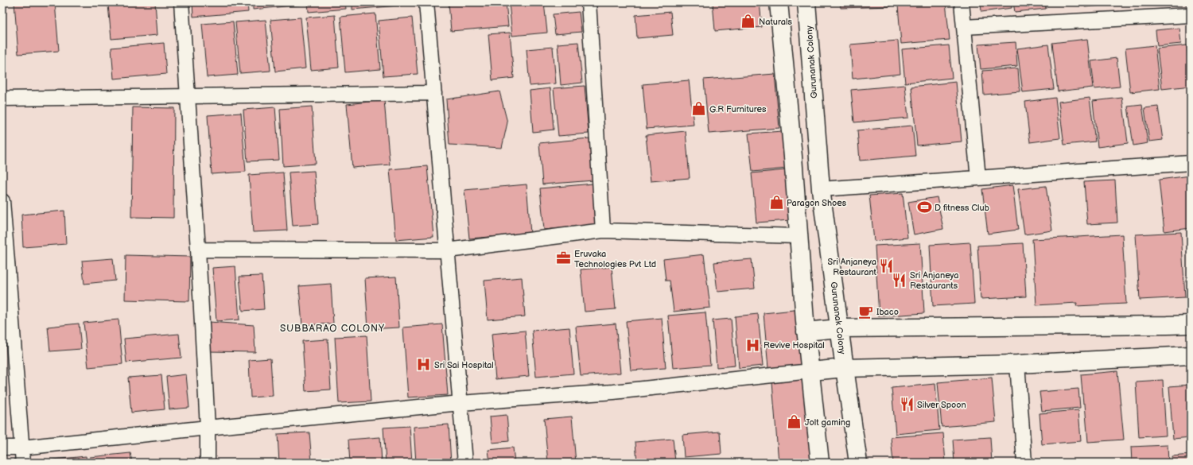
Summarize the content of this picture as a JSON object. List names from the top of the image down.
{
  "streets": {
    "street": ["Gurunanak Colony"]
  },
  "districts": ["SUBBARAO COLONY"],
  "places": {
    "shop": [
      "Naturals",
      "G.R Furnitures",
      "Paragon Shoes",
      "Jolt gaming"
    ],
    "sports": ["D fitness Club"],
    "office": ["Eruvaka Technologies Pvt Ltd"],
    "restaurant": ["Sri Anjaneya Restaurant", "Sri Anjaneya Restaurants", "Silver Spoon"],
    "cafe": ["Ibaco"],
    "hospital": ["Revive Hospital", "Sri Sai Hospital"]
  }
}
